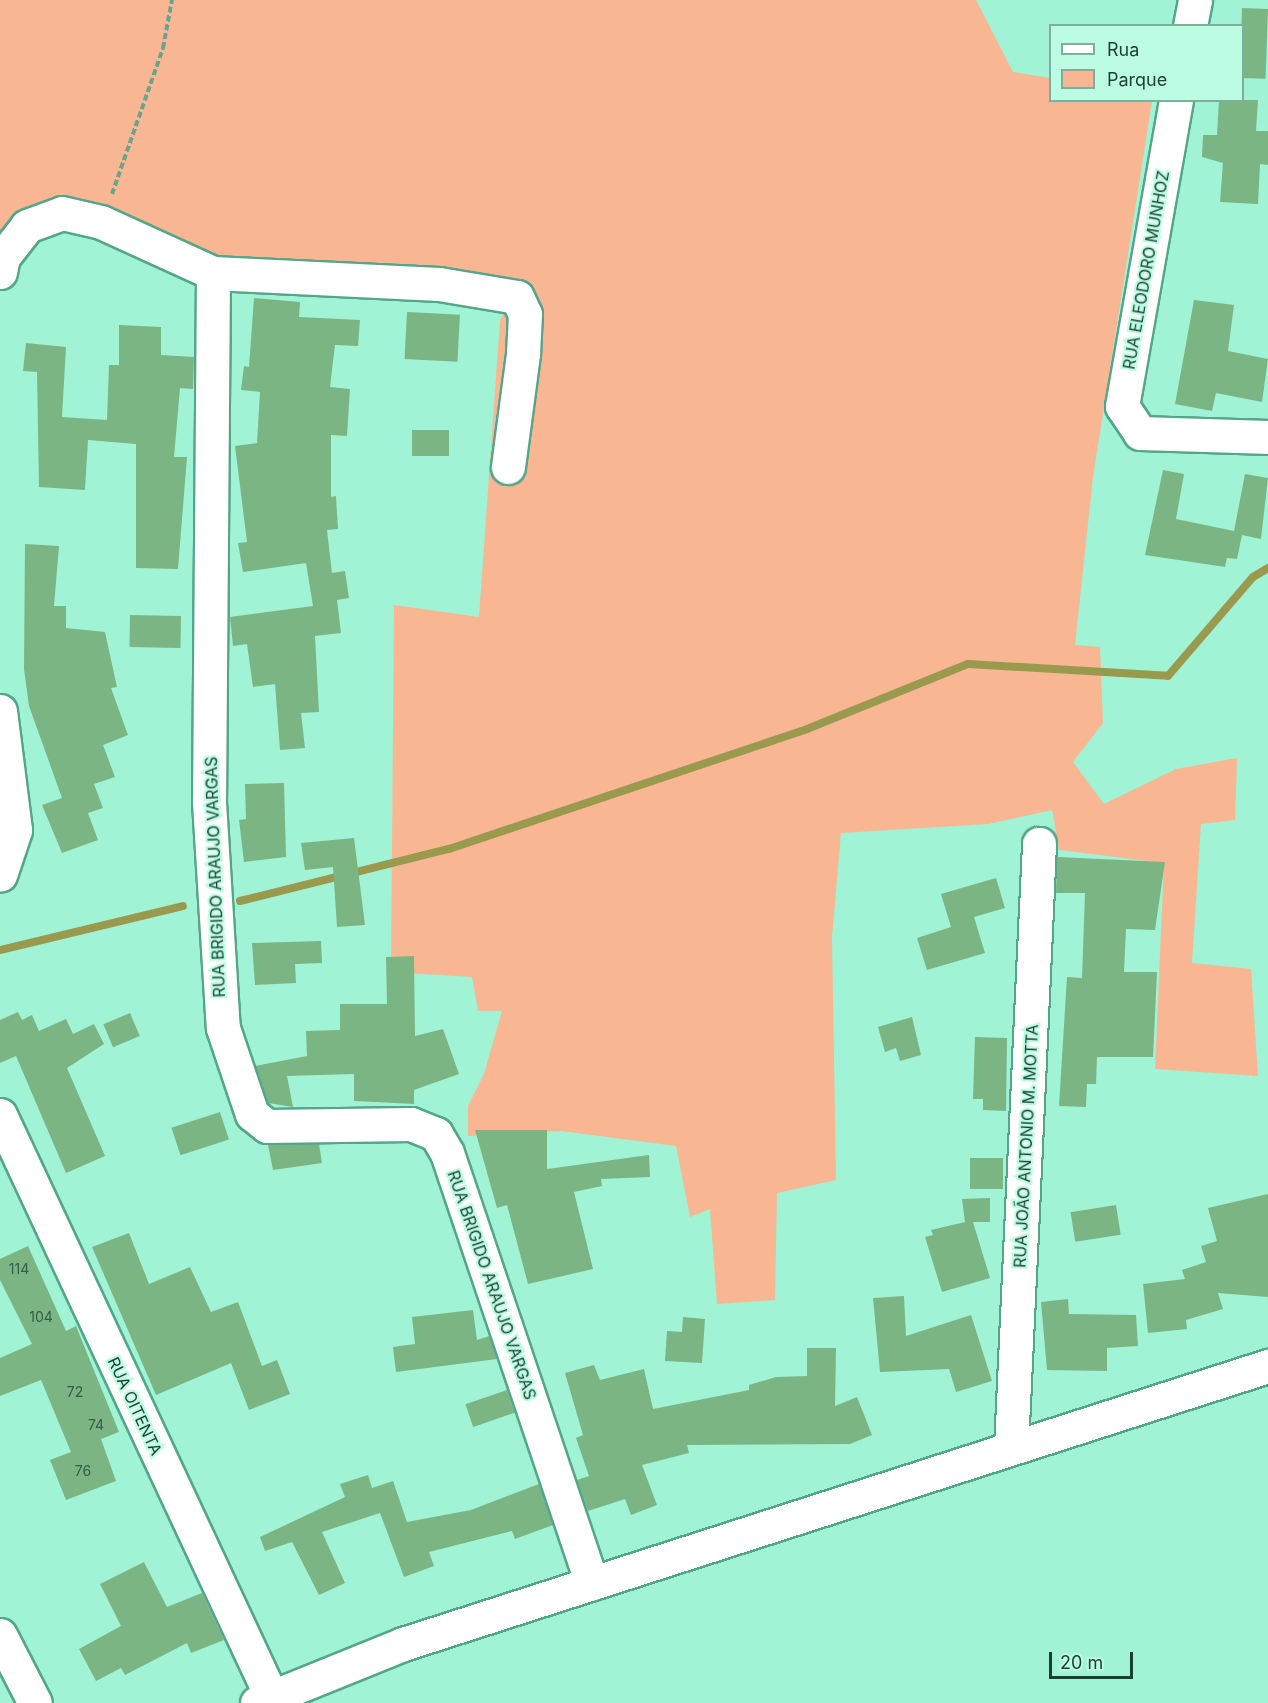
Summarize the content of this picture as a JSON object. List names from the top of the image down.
{
  "streets": {
    "street": [
      "RUA ELEODORO MUNHOZ",
      "RUA BRIGIDO ARAUJO VARGAS",
      "RUA JOÃO ANTONIO M. MOTTA",
      "RUA OITENTA"
    ]
  },
  "house_numbers": [
    "114",
    "104",
    "72",
    "74",
    "76"
  ],
  "legend": ["Rua", "Parque"],
  "scale_bar": "20 m"
}
